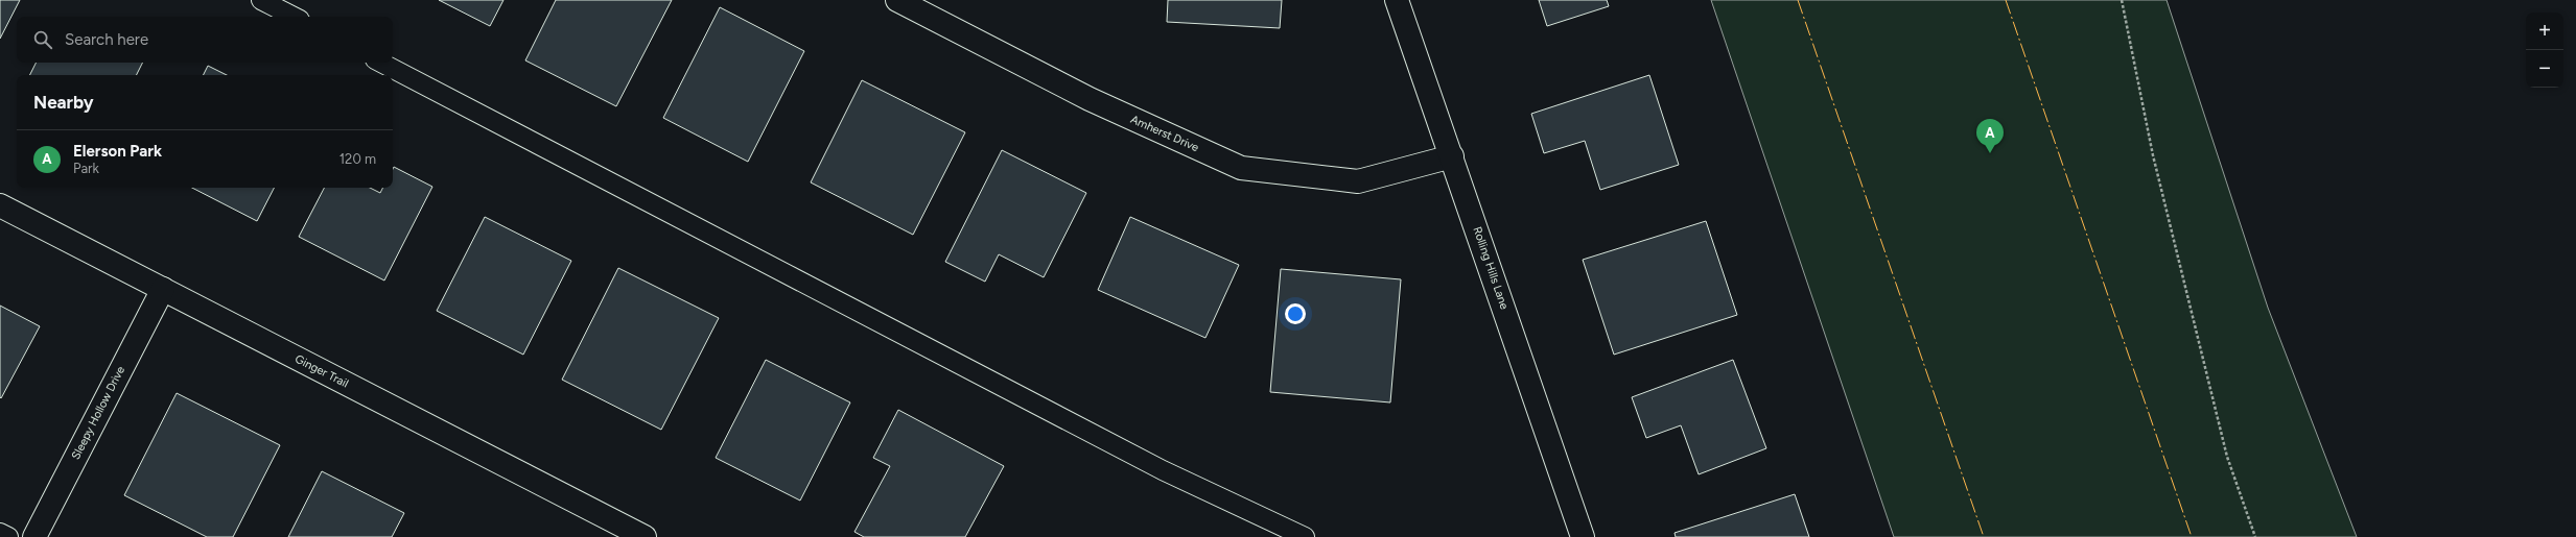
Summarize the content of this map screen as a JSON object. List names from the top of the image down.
{
  "streets": {
    "street": [
      "Amherst Drive",
      "Rolling Hills Lane",
      "Ginger Trail",
      "Sleepy Hollow Drive"
    ]
  },
  "crossings": [
    ["Amherst Drive", "Rolling Hills Lane"],
    ["Ginger Trail", "Sleepy Hollow Drive"]
  ],
  "page": {
    "map_buttons": ["+", "−"],
    "search": "Search here",
    "heading": "Nearby",
    "pins": "A",
    "list": [
      {
        "mark": "A",
        "name": "Elerson Park",
        "note": "Park",
        "value": "120 m"
      }
    ]
  }
}
